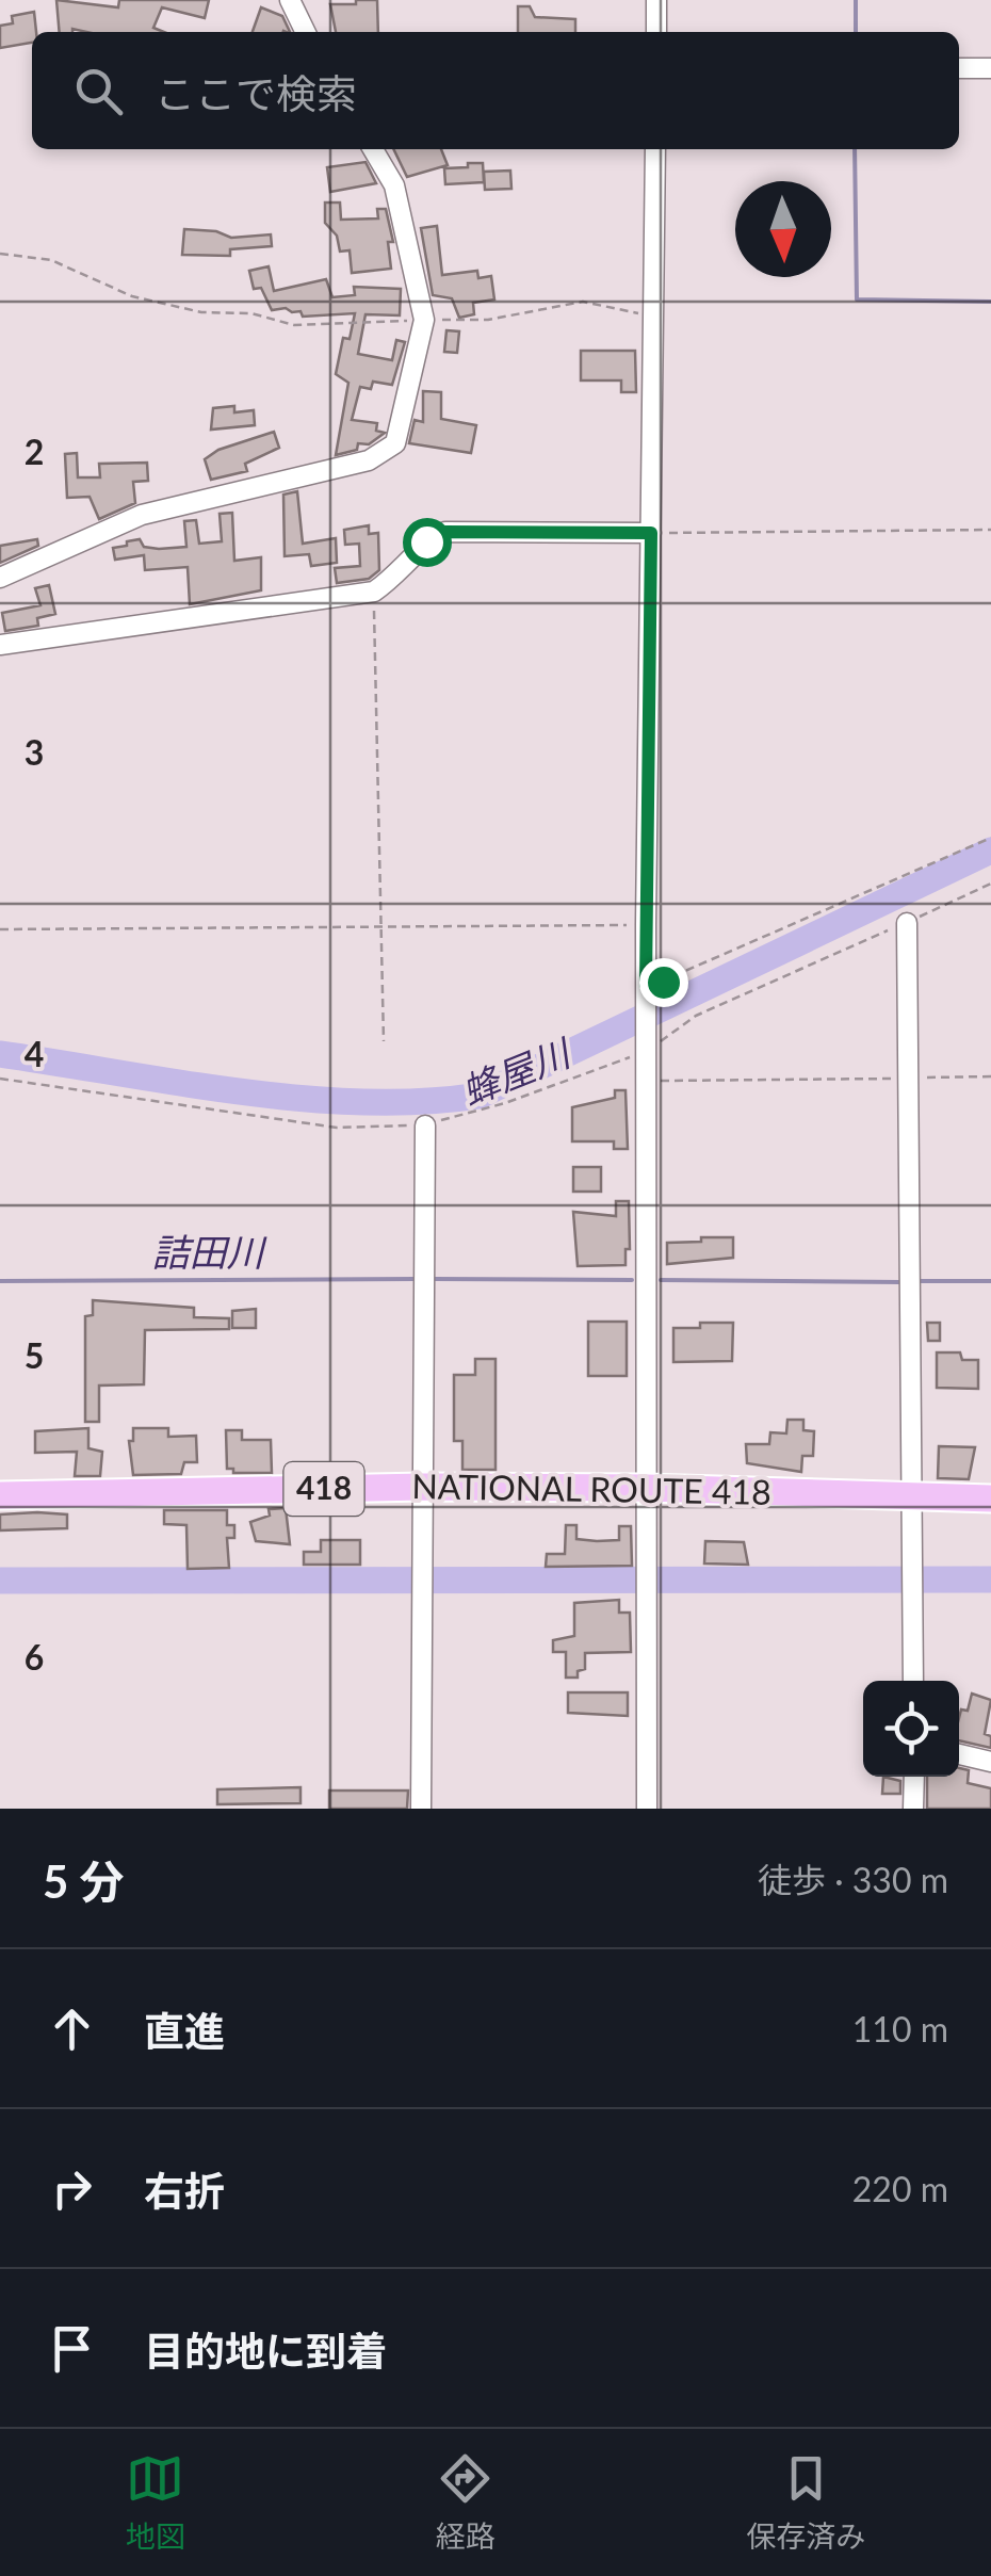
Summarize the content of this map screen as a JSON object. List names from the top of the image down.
{
  "streets": {
    "highway": ["418", "NATIONAL ROUTE 418"]
  },
  "water": ["蜂屋川", "詰田川"],
  "north": "bottom",
  "page": {
    "search": "ここで検索",
    "heading": ["5 分", "徒歩 · 330 m"],
    "list": [
      ["直進", "110 m"],
      ["右折", "220 m"],
      "目的地に到着"
    ],
    "nav": ["地図", "経路", "保存済み"]
  },
  "grid": {
    "rows": [
      "2",
      "3",
      "4",
      "5",
      "6"
    ]
  }
}
